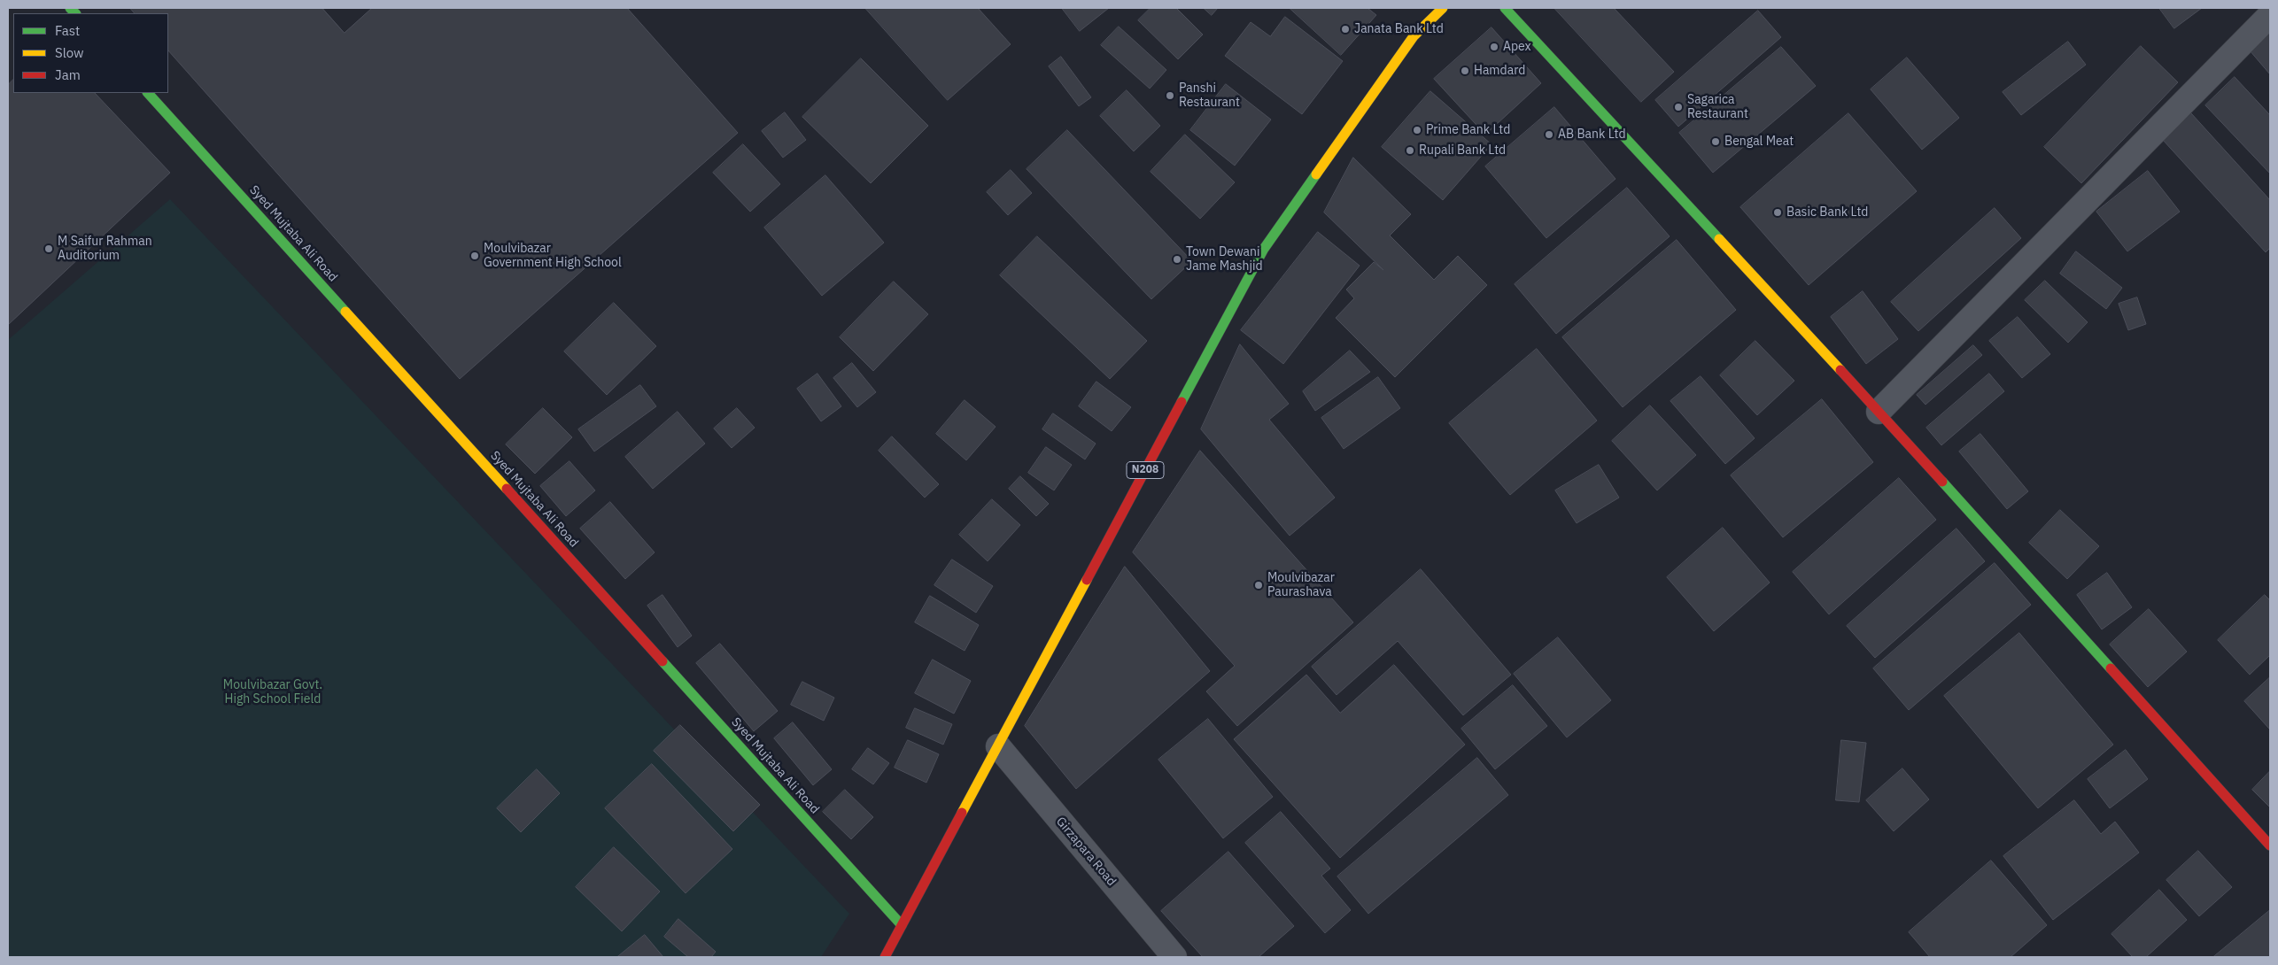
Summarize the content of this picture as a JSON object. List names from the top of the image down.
{
  "streets": {
    "main road": ["Syed Mujtaba Ali Road", "N208"],
    "street": ["Girzapara Road"]
  },
  "crossings": [
    ["Syed Mujtaba Ali Road", "N208"],
    ["N208", "Girzapara Road"]
  ],
  "parks": ["Moulvibazar Govt. High School Field"],
  "places": [
    "Janata Bank Ltd",
    "Apex",
    "Hamdard",
    "Panshi Restaurant",
    "Sagarica Restaurant",
    "Prime Bank Ltd",
    "AB Bank Ltd",
    "Bengal Meat",
    "Rupali Bank Ltd",
    "Basic Bank Ltd",
    "M Saifur Rahman Auditorium",
    "Moulvibazar Government High School",
    "Town Dewani Jame Mashjid",
    "Moulvibazar Paurashava"
  ],
  "legend": ["Fast", "Slow", "Jam"]
}
